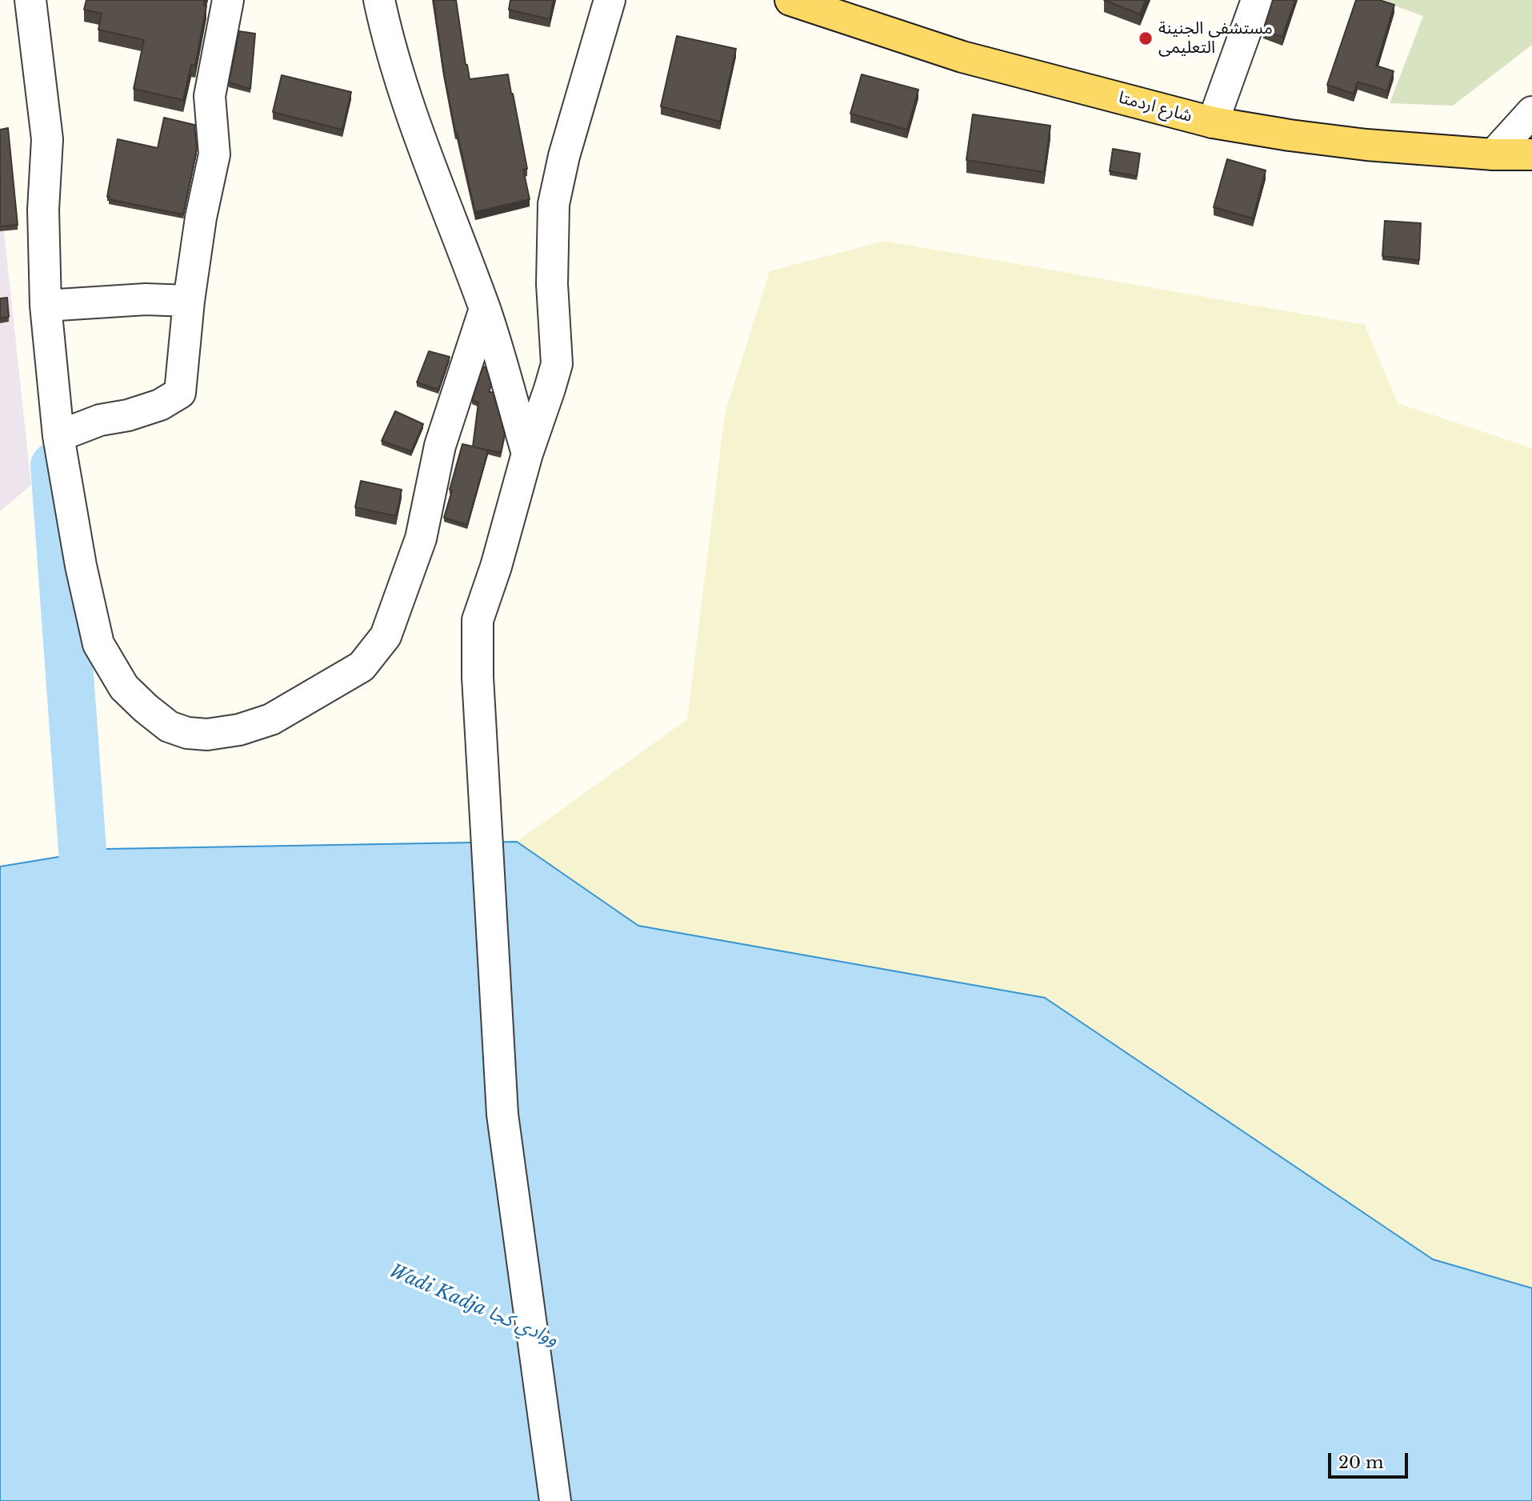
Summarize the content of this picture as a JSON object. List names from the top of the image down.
{
  "streets": {
    "main road": ["شارع اردمتا"]
  },
  "water": ["Wadi Kadja ووادي كجا"],
  "places": ["مستشفي الجنينة التعليمى"],
  "scale_bar": "20 m"
}
